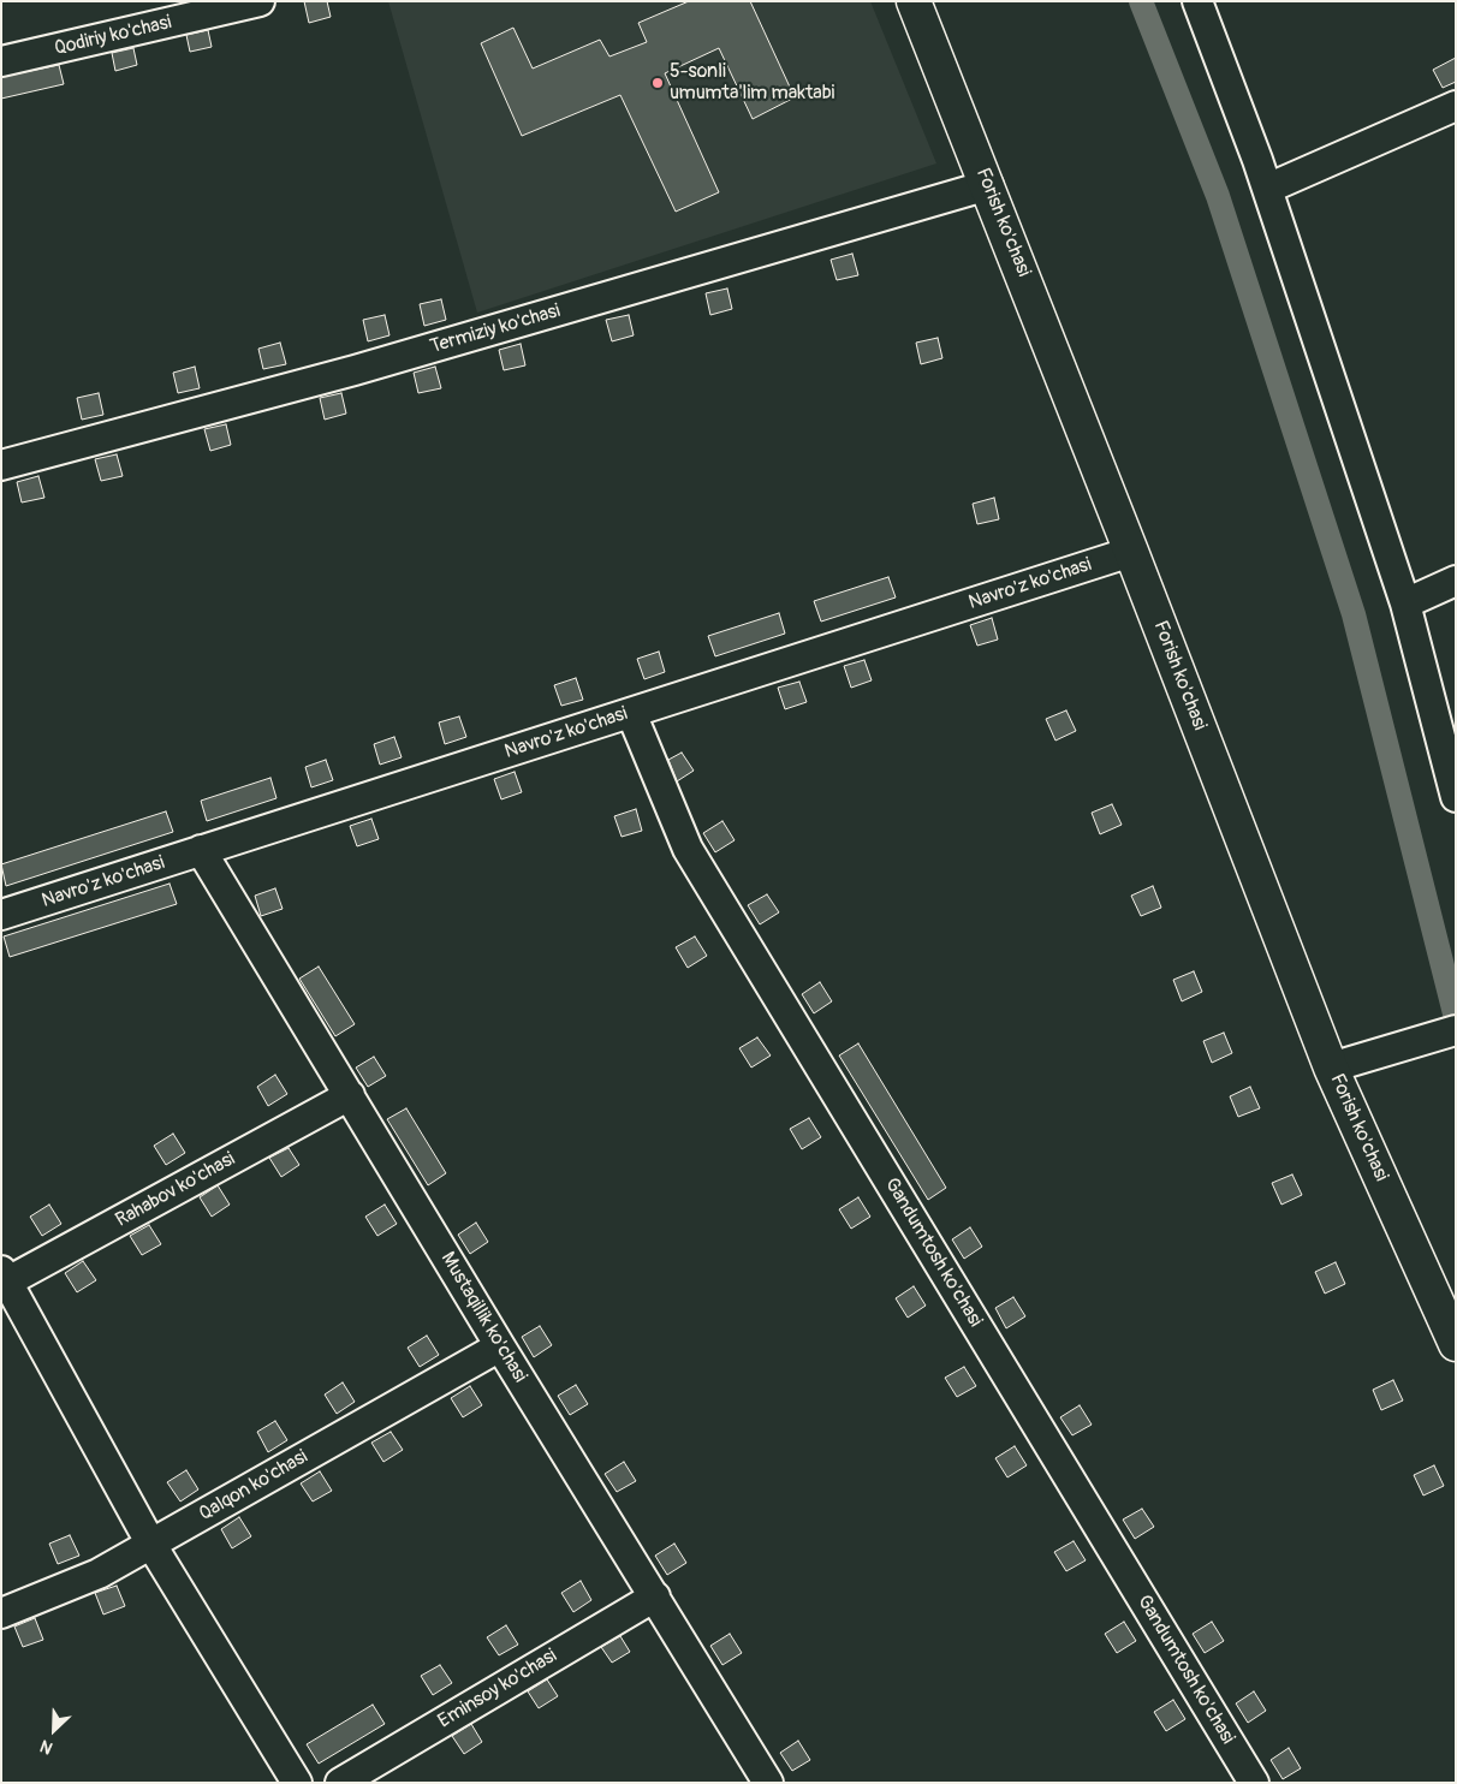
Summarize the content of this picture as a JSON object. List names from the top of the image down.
{
  "streets": {
    "main road": ["Forish ko'chasi"],
    "street": [
      "Qodiriy ko'chasi",
      "Termiziy ko'chasi",
      "Navro'z ko'chasi",
      "Rahabov ko'chasi",
      "Gandumtosh ko'chasi",
      "Mustaqillik ko'chasi",
      "Qalqon ko'chasi",
      "Eminsoy ko'chasi"
    ]
  },
  "crossings": [
    ["Forish ko'chasi", "Termiziy ko'chasi"],
    ["Forish ko'chasi", "Navro'z ko'chasi"],
    ["Navro'z ko'chasi", "Gandumtosh ko'chasi"],
    ["Navro'z ko'chasi", "Mustaqillik ko'chasi"],
    ["Rahabov ko'chasi", "Mustaqillik ko'chasi"],
    ["Mustaqillik ko'chasi", "Qalqon ko'chasi"],
    ["Mustaqillik ko'chasi", "Eminsoy ko'chasi"]
  ],
  "places": ["5-sonli umumta'lim maktabi"],
  "north": "bottom left"
}
